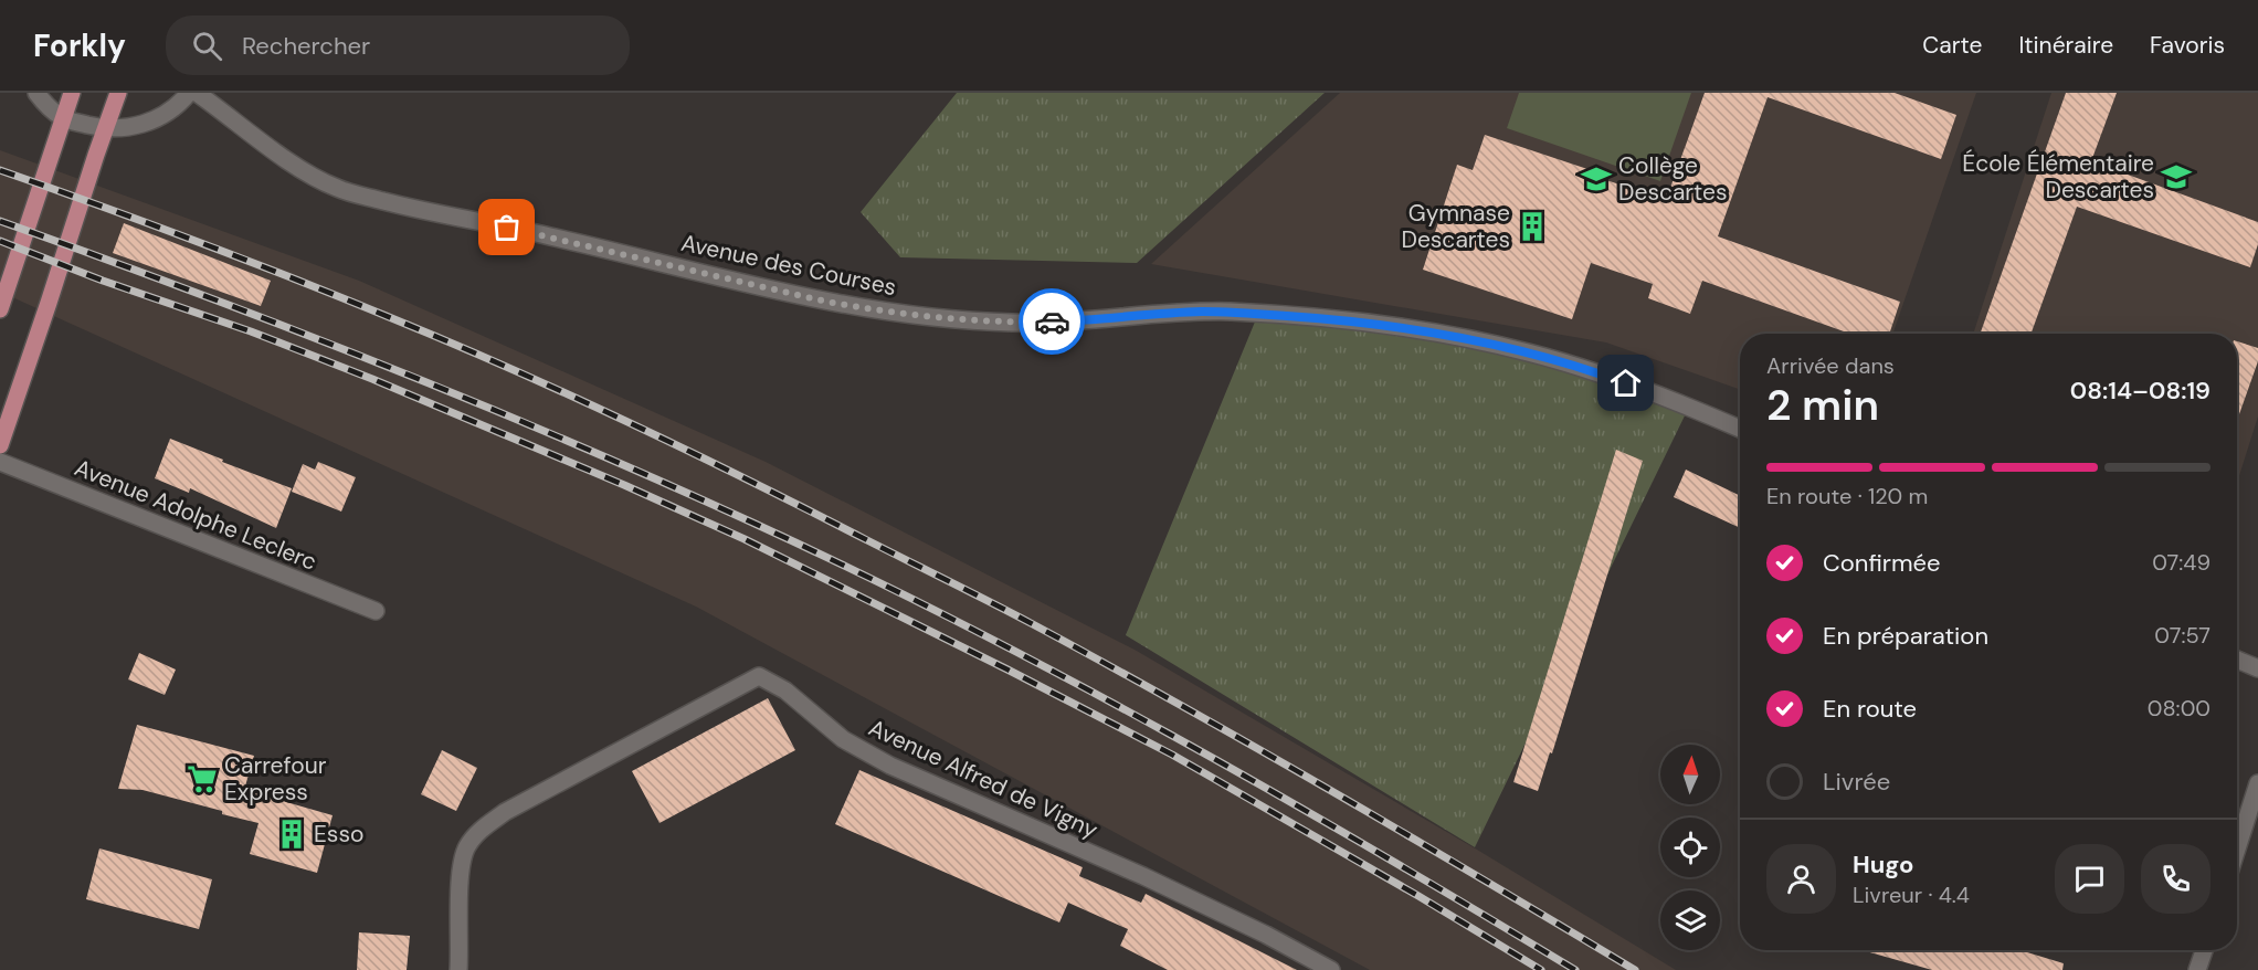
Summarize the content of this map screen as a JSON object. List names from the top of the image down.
{
  "streets": {
    "street": ["Avenue des Courses", "Avenue Adolphe Leclerc", "Avenue Alfred de Vigny"]
  },
  "places": {
    "school or university": ["École Élémentaire Descartes", "Collège Descartes"],
    "building": ["Gymnase Descartes", "Esso"],
    "supermarket": ["Carrefour Express"]
  },
  "north": "top",
  "page": {
    "header": "Forkly",
    "search": "Rechercher",
    "nav": ["Carte", "Itinéraire", "Favoris"],
    "heading": ["2 min", "Arrivée dans", "08:14–08:19"],
    "panel": ["Hugo", "Livreur · 4.4"],
    "bar": "En route · 120 m",
    "list": [
      ["Confirmée", "07:49"],
      ["En préparation", "07:57"],
      ["En route", "08:00"],
      "Livrée"
    ]
  }
}
